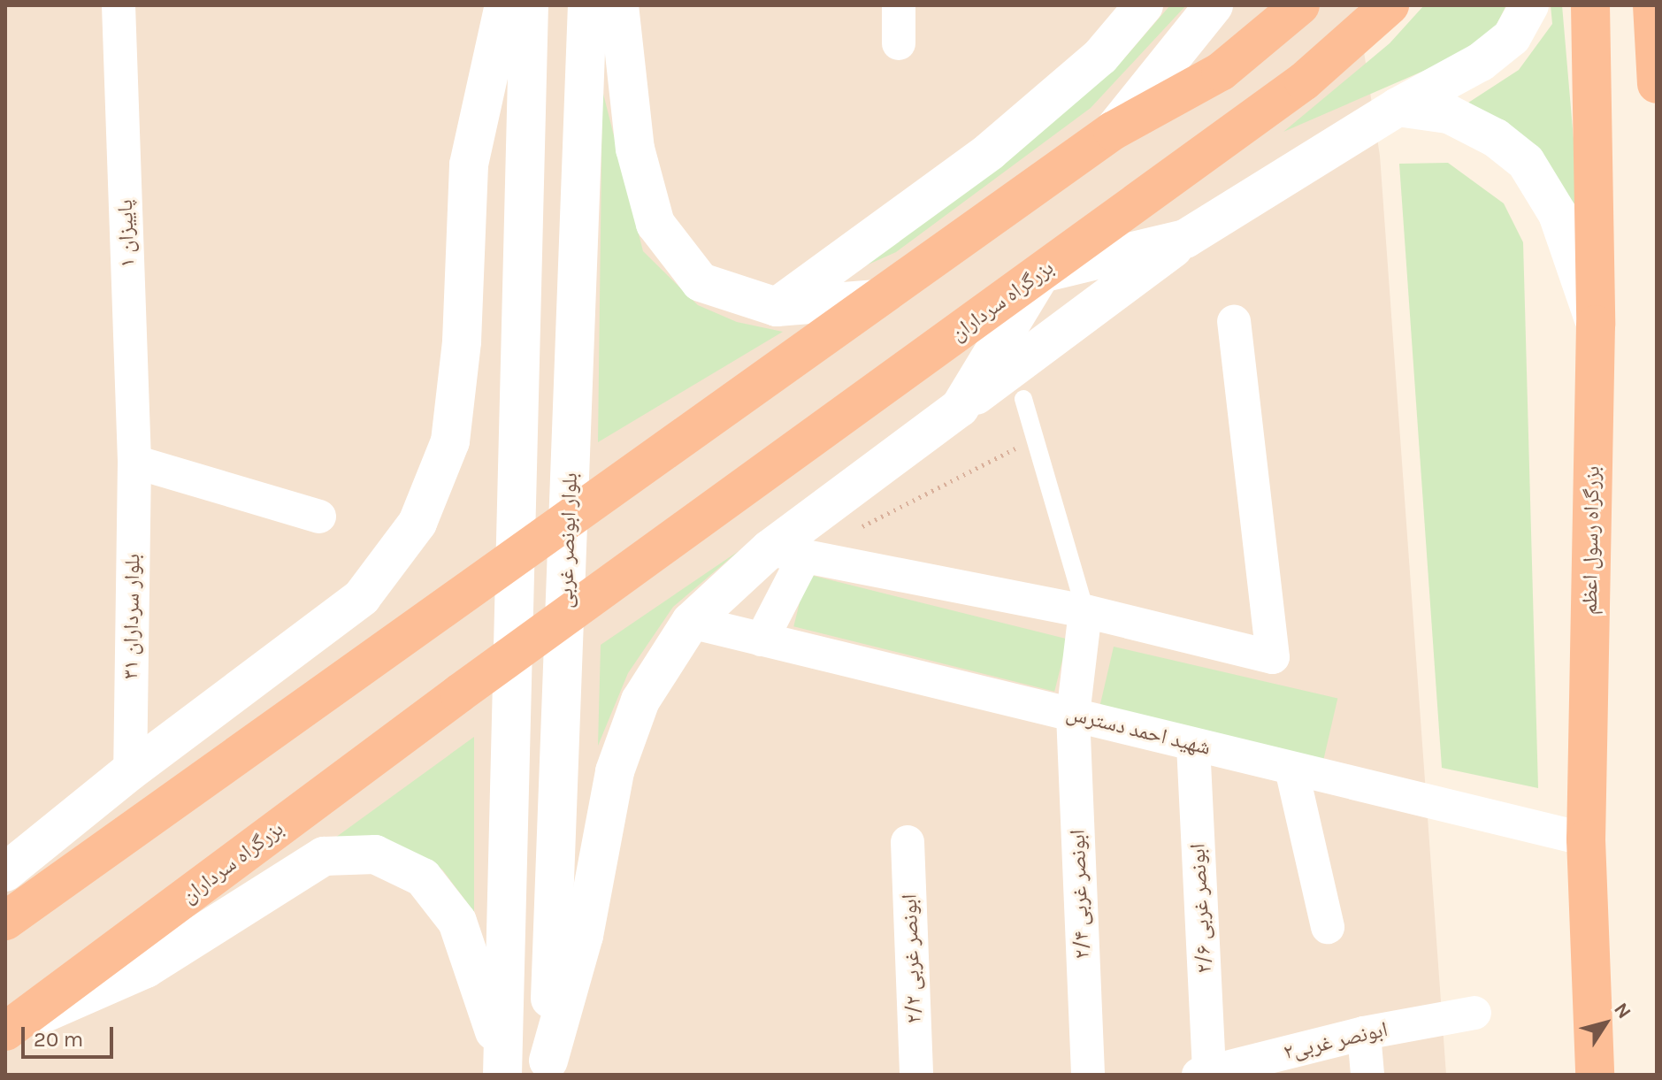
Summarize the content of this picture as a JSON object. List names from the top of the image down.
{
  "streets": {
    "highway": ["بزرگراه سرداران", "بزرگراه رسول اعظم"],
    "main road": ["بلوار ابونصر غربی"],
    "street": [
      "پاییزان ۱",
      "بلوار سرداران ۳۱",
      "شهید احمد دسترس",
      "ابونصر غربی ۲/۴",
      "ابونصر غربی ۲/۶",
      "ابونصر غربی ۲/۲",
      "۲ابونصر غربی"
    ]
  },
  "crossings": [
    ["پاییزان ۱", "بلوار سرداران ۳۱"],
    ["بزرگراه رسول اعظم", "شهید احمد دسترس"],
    ["شهید احمد دسترس", "ابونصر غربی ۲/۴"],
    ["شهید احمد دسترس", "ابونصر غربی ۲/۶"],
    ["ابونصر غربی ۲/۶", "۲ابونصر غربی"]
  ],
  "scale_bar": "20 m",
  "north": "top right"
}
